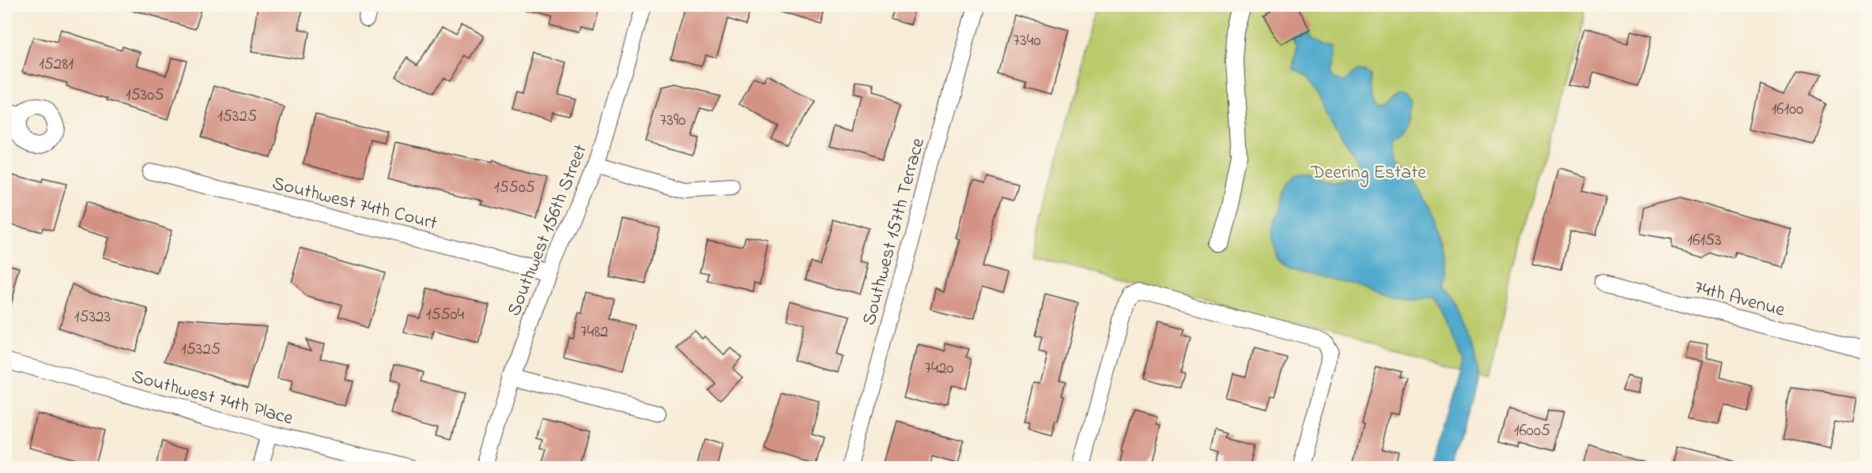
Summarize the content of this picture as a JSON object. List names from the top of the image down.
{
  "streets": {
    "street": [
      "Southwest 74th Court",
      "Southwest 156th Street",
      "Southwest 157th Terrace",
      "74th Avenue",
      "Southwest 74th Place"
    ]
  },
  "crossings": [
    ["Southwest 74th Court", "Southwest 156th Street"]
  ],
  "parks": ["Deering Estate"],
  "house_numbers": [
    "7340",
    "15281",
    "15305",
    "16100",
    "15325",
    "7390",
    "15505",
    "16153",
    "15504",
    "15323",
    "7482",
    "15325",
    "7420",
    "16005"
  ]
}
